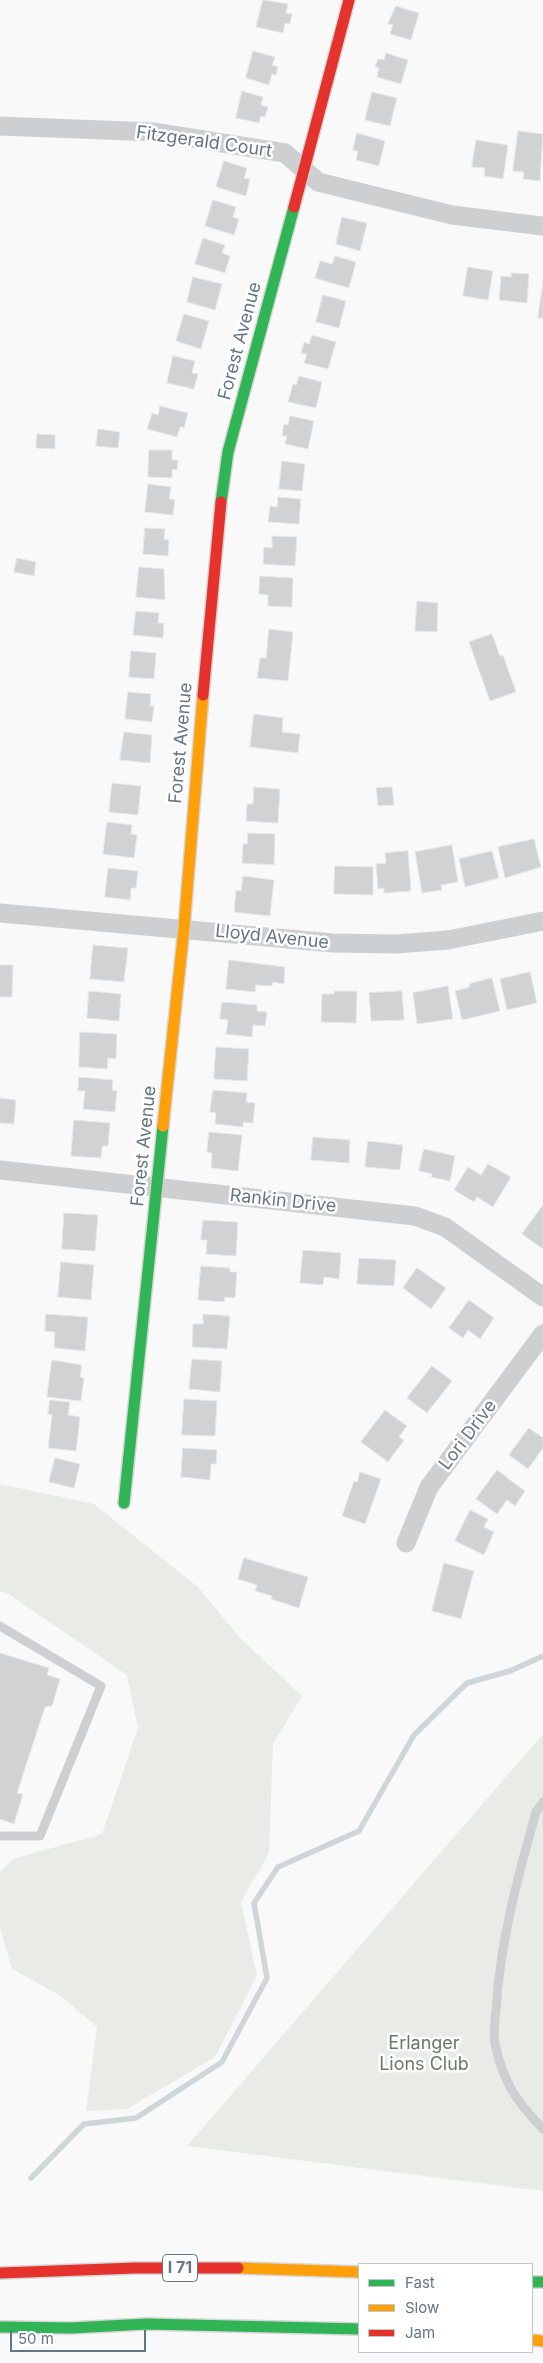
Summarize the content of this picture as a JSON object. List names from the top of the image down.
{
  "streets": {
    "main road": ["Forest Avenue", "I 71"],
    "street": [
      "Fitzgerald Court",
      "Lloyd Avenue",
      "Rankin Drive",
      "Lori Drive"
    ]
  },
  "crossings": [
    ["Fitzgerald Court", "Forest Avenue"],
    ["Forest Avenue", "Lloyd Avenue"],
    ["Forest Avenue", "Rankin Drive"]
  ],
  "parks": ["Erlanger Lions Club"],
  "legend": ["Fast", "Slow", "Jam"],
  "scale_bar": "50 m"
}
